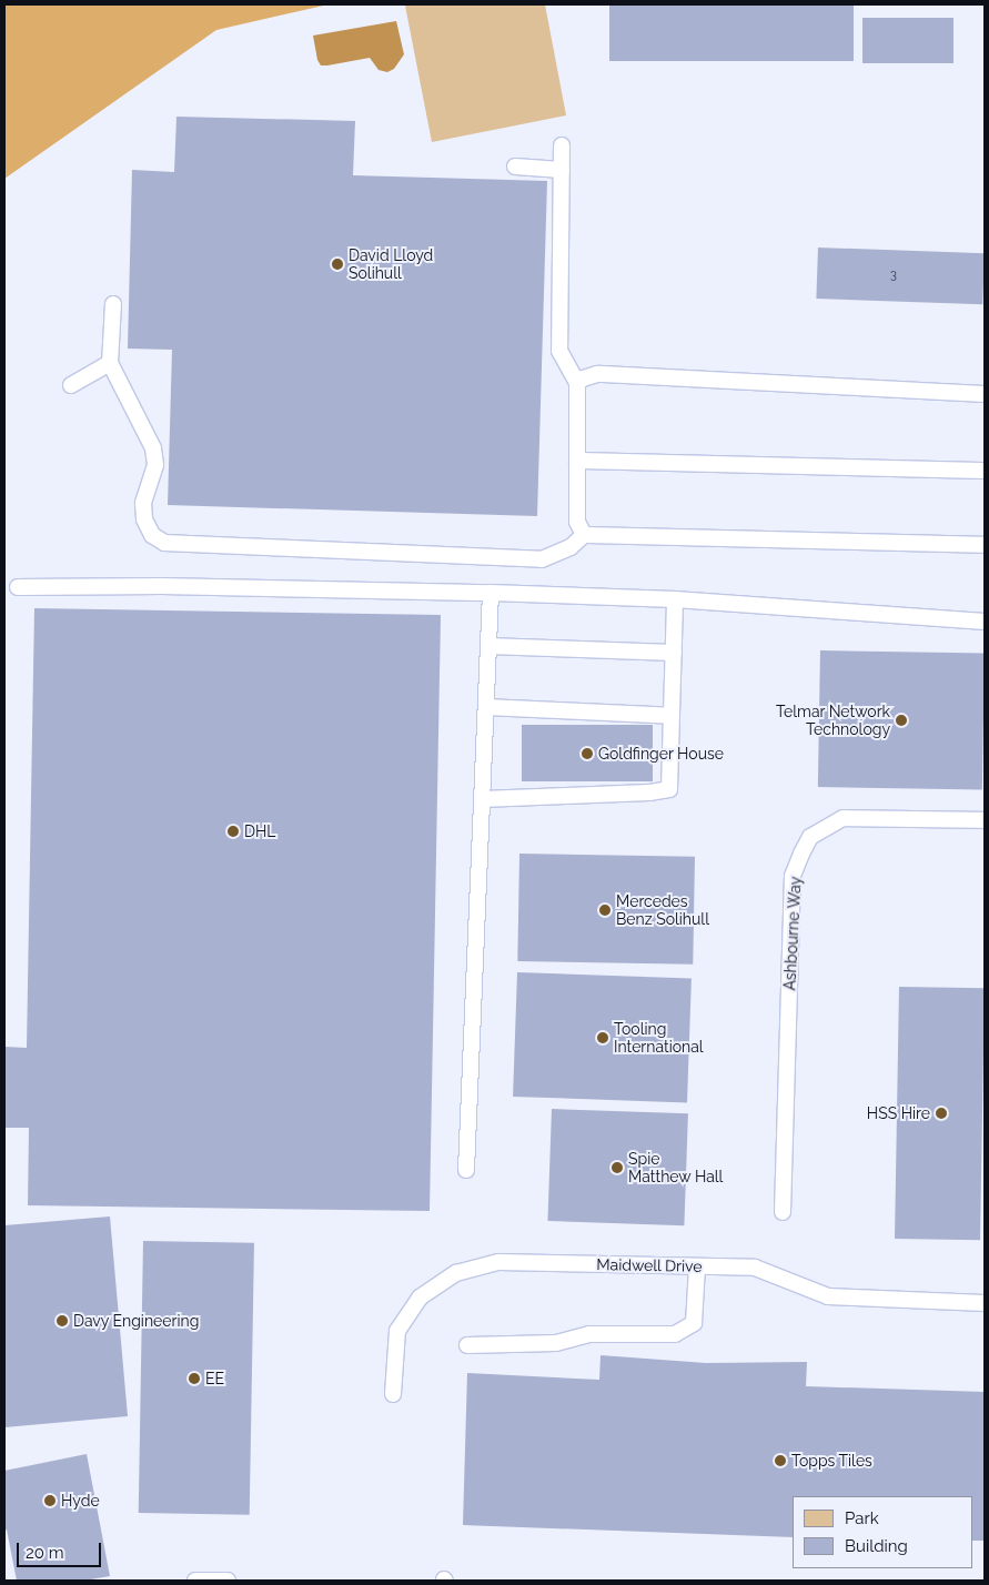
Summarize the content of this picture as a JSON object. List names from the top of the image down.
{
  "streets": {
    "lane": ["Ashbourne Way", "Maidwell Drive"]
  },
  "places": [
    "David Lloyd Solihull",
    "Telmar Network Technology",
    "Goldfinger House",
    "DHL",
    "Mercedes Benz Solihull",
    "Tooling International",
    "HSS Hire",
    "Spie Matthew Hall",
    "Davy Engineering",
    "EE",
    "Topps Tiles",
    "Hyde"
  ],
  "house_numbers": ["3"],
  "legend": ["Park", "Building"],
  "scale_bar": "20 m"
}
